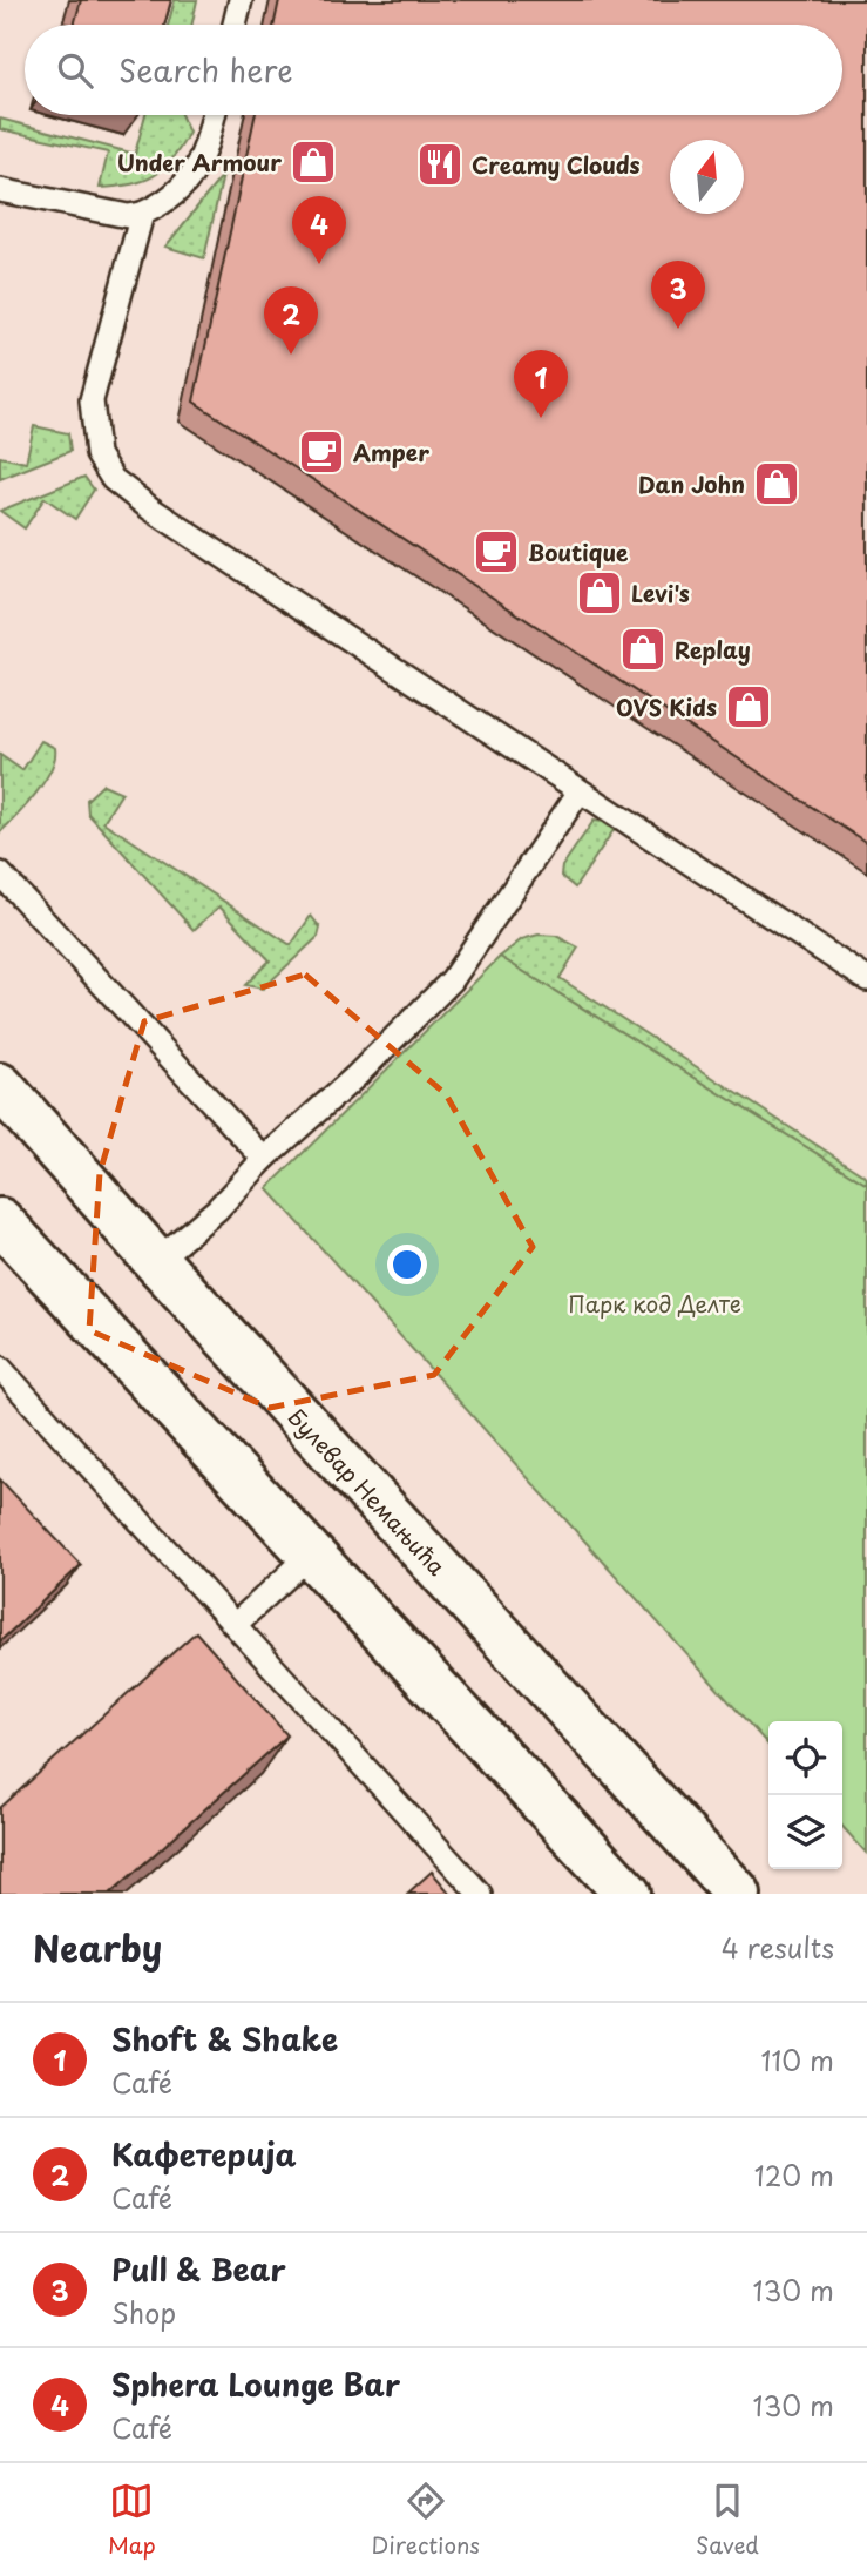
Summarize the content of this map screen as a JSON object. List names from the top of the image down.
{
  "streets": {
    "street": ["Булевар Немањића"]
  },
  "parks": ["Парк код Делте"],
  "places": {
    "shop": [
      "Under Armour",
      "Dan John",
      "Levi's",
      "Replay",
      "OVS Kids"
    ],
    "restaurant": ["Creamy Clouds"],
    "cafe": ["Amper", "Boutique"]
  },
  "north": "top",
  "page": {
    "search": "Search here",
    "pins": [
      "4",
      "3",
      "2",
      "1"
    ],
    "heading": ["Nearby", "4 results"],
    "list": [
      {
        "mark": "1",
        "name": "Shoft & Shake",
        "note": "Café",
        "value": "110 m"
      },
      {
        "mark": "2",
        "name": "Кафетерија",
        "note": "Café",
        "value": "120 m"
      },
      {
        "mark": "3",
        "name": "Pull & Bear",
        "note": "Shop",
        "value": "130 m"
      },
      {
        "mark": "4",
        "name": "Sphera Lounge Bar",
        "note": "Café",
        "value": "130 m"
      }
    ],
    "nav": ["Map", "Directions", "Saved"]
  }
}
